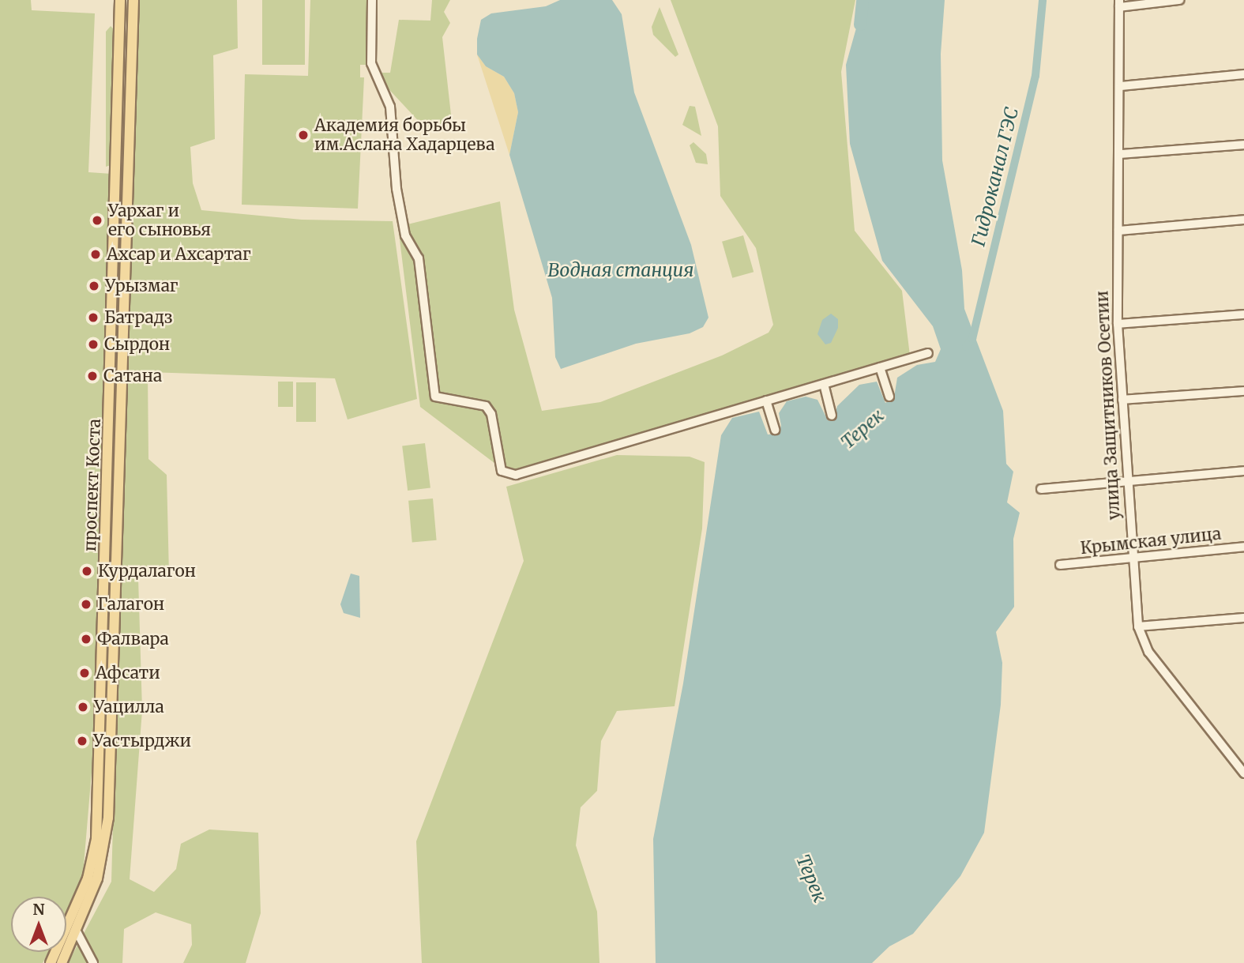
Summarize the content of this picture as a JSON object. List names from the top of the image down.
{
  "streets": {
    "main road": ["проспект Коста"],
    "street": ["улица Защитников Осетии", "Крымская улица"]
  },
  "crossings": [
    ["улица Защитников Осетии", "Крымская улица"]
  ],
  "water": ["Гидроканал ГЭС", "Водная станция", "Терек"],
  "places": [
    "Академия борьбы им.Аслана Хадарцева",
    "Уархаг и его сыновья",
    "Ахсар и Ахсартаг",
    "Урызмаг",
    "Батрадз",
    "Сырдон",
    "Сатана",
    "Курдалагон",
    "Галагон",
    "Фалвара",
    "Афсати",
    "Уацилла",
    "Уастырджи"
  ],
  "north": "top"
}
